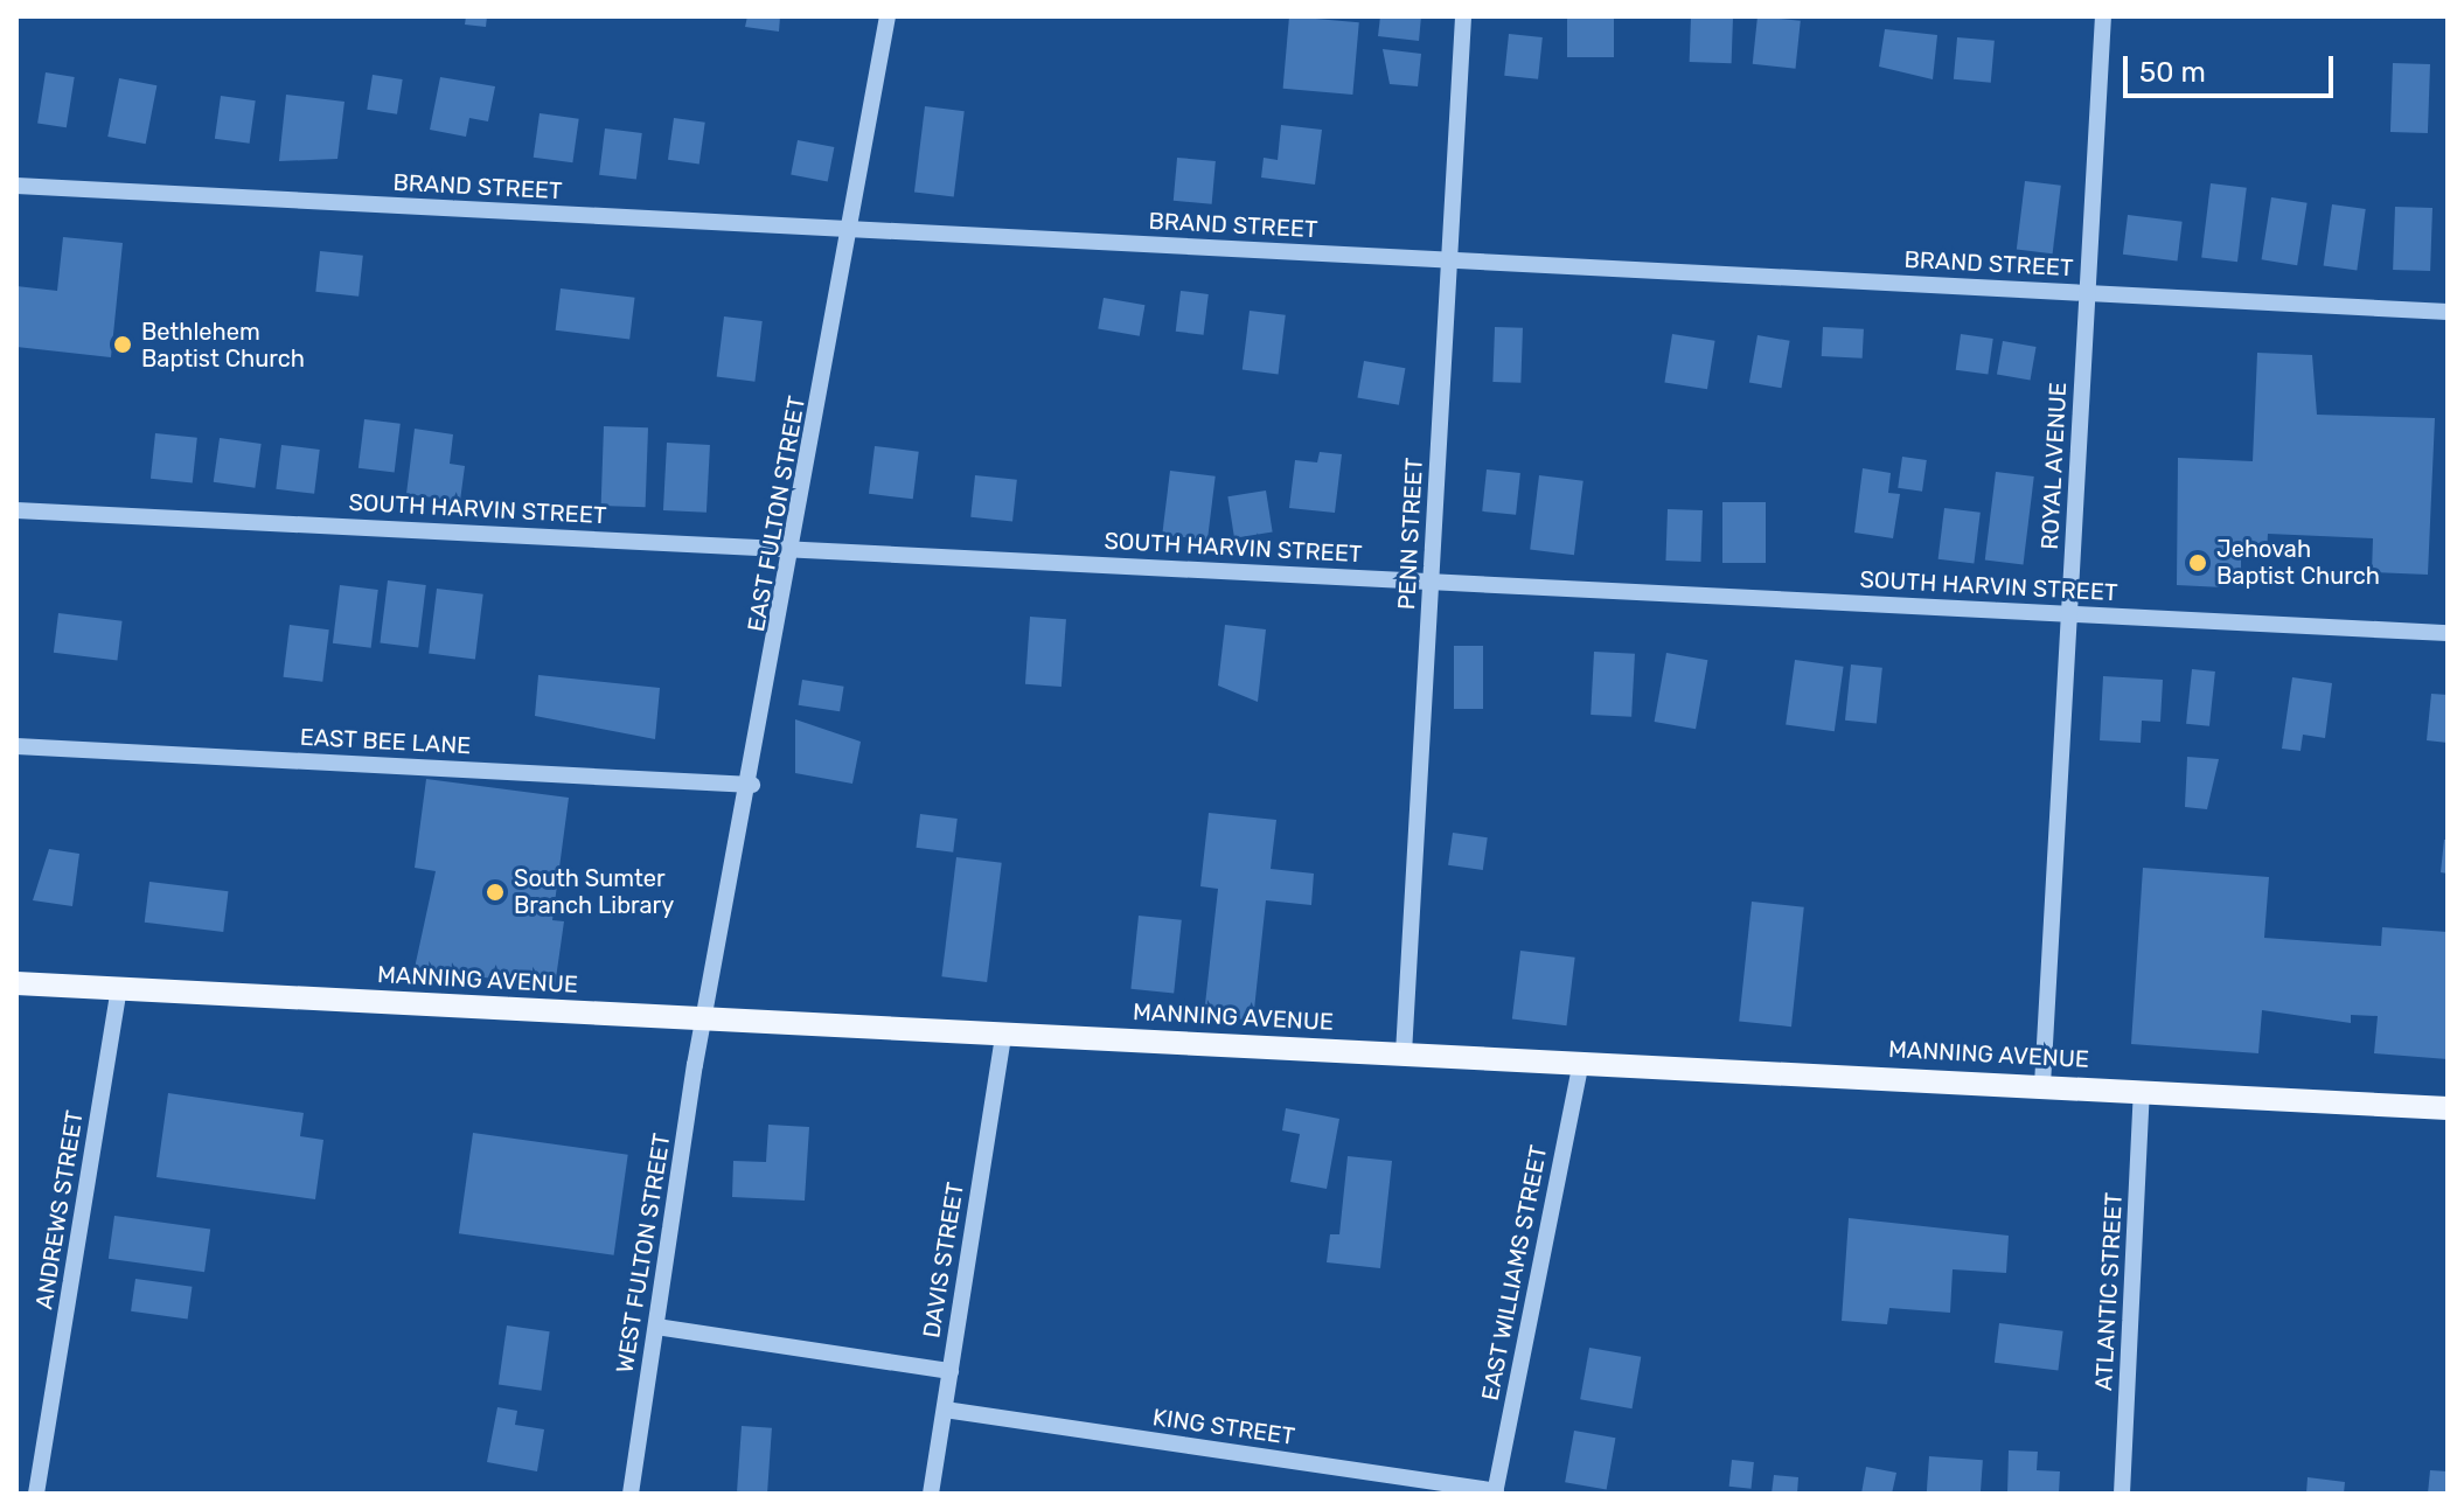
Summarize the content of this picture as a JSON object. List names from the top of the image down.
{
  "streets": {
    "main road": ["MANNING AVENUE"],
    "street": [
      "BRAND STREET",
      "ROYAL AVENUE",
      "SOUTH HARVIN STREET",
      "EAST FULTON STREET",
      "PENN STREET",
      "EAST BEE LANE",
      "ANDREWS STREET",
      "WEST FULTON STREET",
      "DAVIS STREET",
      "EAST WILLIAMS STREET",
      "ATLANTIC STREET",
      "KING STREET"
    ]
  },
  "crossings": [
    ["BRAND STREET", "ROYAL AVENUE"],
    ["BRAND STREET", "EAST FULTON STREET"],
    ["BRAND STREET", "PENN STREET"],
    ["ROYAL AVENUE", "SOUTH HARVIN STREET"],
    ["ROYAL AVENUE", "MANNING AVENUE"],
    ["SOUTH HARVIN STREET", "EAST FULTON STREET"],
    ["SOUTH HARVIN STREET", "PENN STREET"],
    ["EAST FULTON STREET", "EAST BEE LANE"],
    ["EAST FULTON STREET", "MANNING AVENUE"],
    ["EAST FULTON STREET", "WEST FULTON STREET"],
    ["PENN STREET", "MANNING AVENUE"],
    ["MANNING AVENUE", "ANDREWS STREET"],
    ["MANNING AVENUE", "WEST FULTON STREET"],
    ["MANNING AVENUE", "DAVIS STREET"],
    ["MANNING AVENUE", "EAST WILLIAMS STREET"],
    ["MANNING AVENUE", "ATLANTIC STREET"],
    ["DAVIS STREET", "KING STREET"],
    ["EAST WILLIAMS STREET", "KING STREET"]
  ],
  "places": ["Bethlehem Baptist Church", "Jehovah Baptist Church", "South Sumter Branch Library"],
  "scale_bar": "50 m"
}
